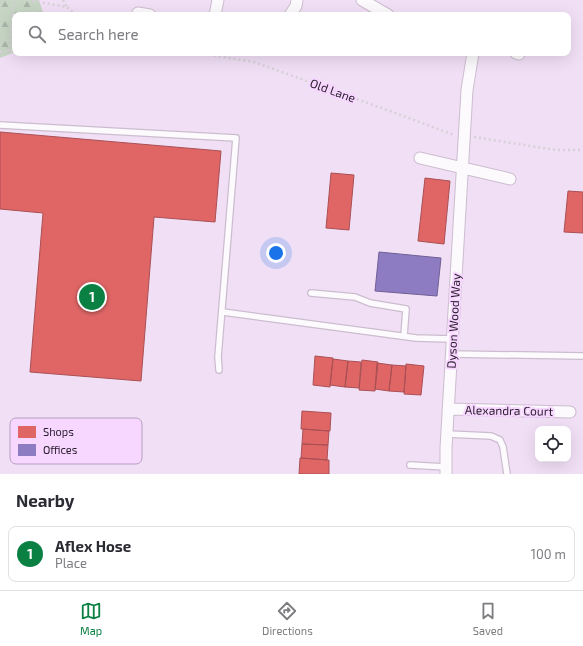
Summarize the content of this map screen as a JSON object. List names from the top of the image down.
{
  "streets": {
    "street": ["Dyson Wood Way", "Alexandra Court"],
    "path": ["Old Lane"]
  },
  "crossings": [
    ["Old Lane", "Dyson Wood Way"],
    ["Dyson Wood Way", "Alexandra Court"]
  ],
  "legend": ["Shops", "Offices"],
  "page": {
    "search": "Search here",
    "pins": "1",
    "heading": "Nearby",
    "list": [
      {
        "mark": "1",
        "name": "Aflex Hose",
        "note": "Place",
        "value": "100 m"
      }
    ],
    "nav": ["Map", "Directions", "Saved"]
  }
}
